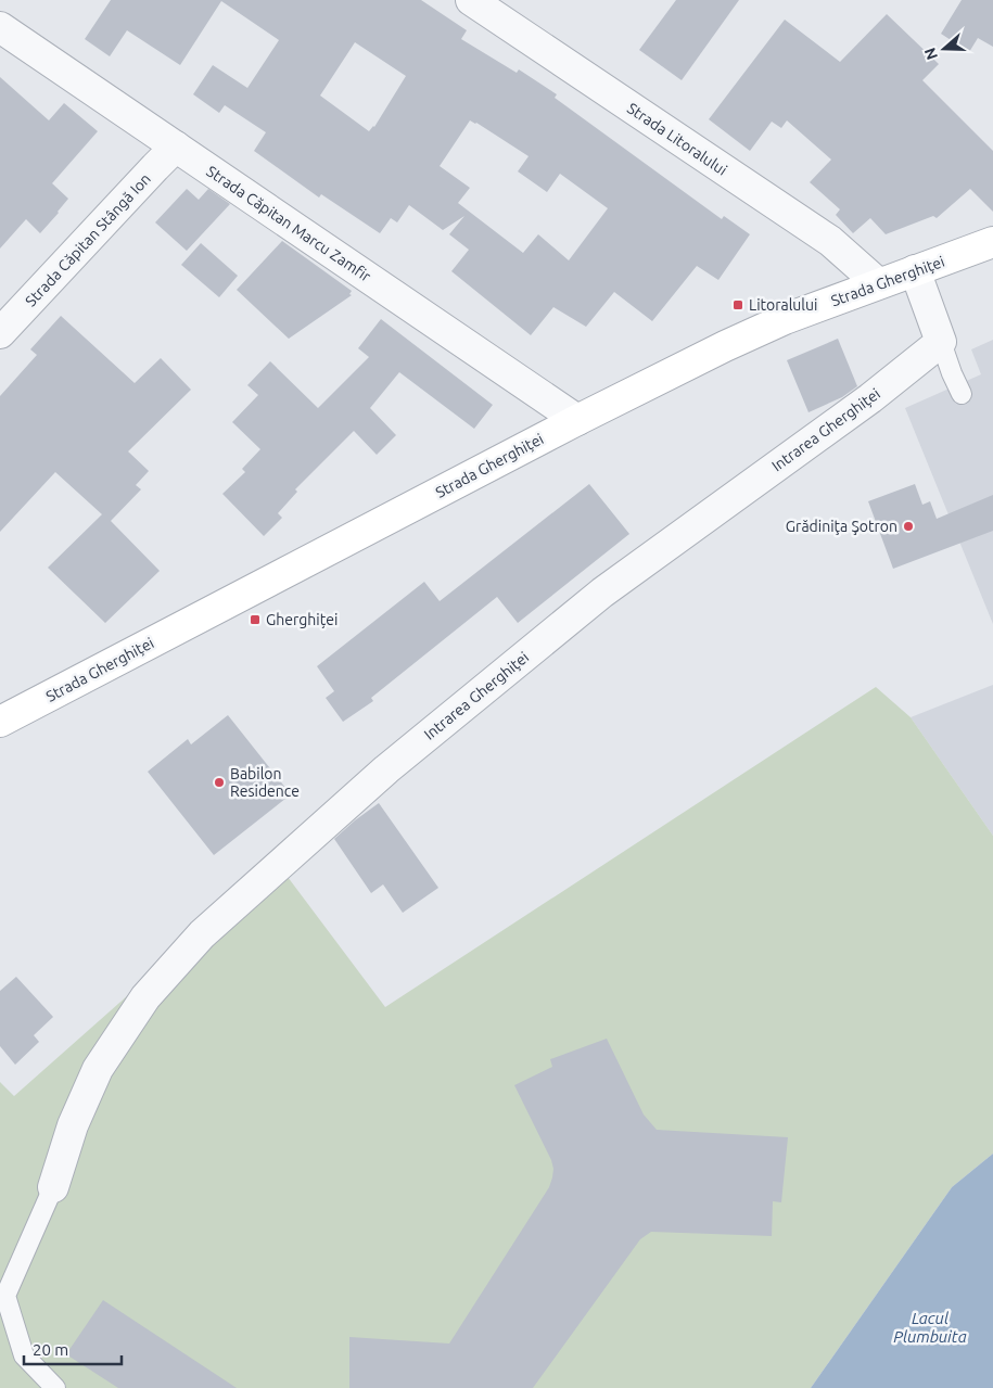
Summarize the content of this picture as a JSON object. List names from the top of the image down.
{
  "streets": {
    "main road": ["Strada Gherghiței"],
    "street": [
      "Strada Litoralului",
      "Strada Căpitan Marcu Zamfir",
      "Strada Căpitan Stângă Ion",
      "Intrarea Gherghiței"
    ]
  },
  "crossings": [
    ["Strada Litoralului", "Strada Gherghiței"],
    ["Strada Căpitan Marcu Zamfir", "Strada Căpitan Stângă Ion"],
    ["Strada Căpitan Marcu Zamfir", "Strada Gherghiței"]
  ],
  "water": ["Lacul Plumbuita"],
  "places": {
    "transit": ["Litoralului", "Gherghiței"],
    "other": ["Grădiniţa Şotron", "Babilon Residence"]
  },
  "scale_bar": "20 m",
  "north": "left"
}
